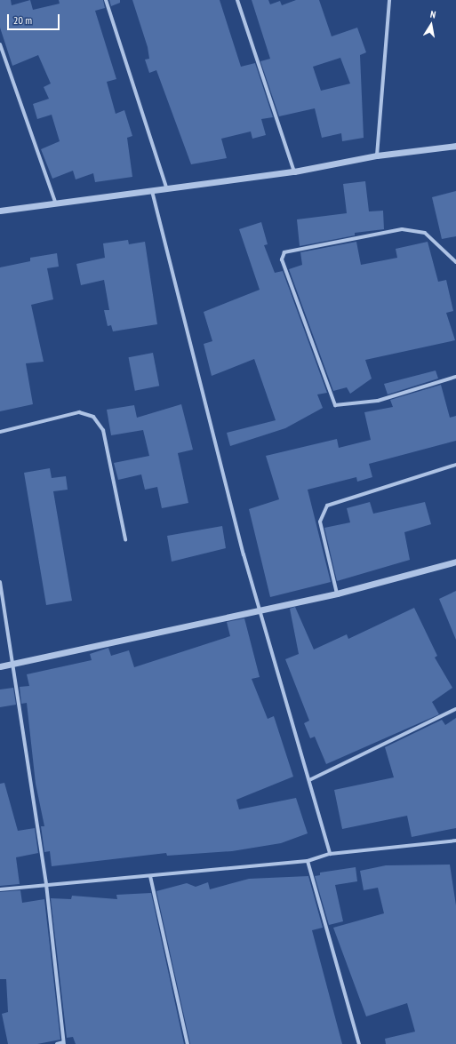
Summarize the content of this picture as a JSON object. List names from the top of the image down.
{
  "scale_bar": "20 m",
  "north": "top"
}
